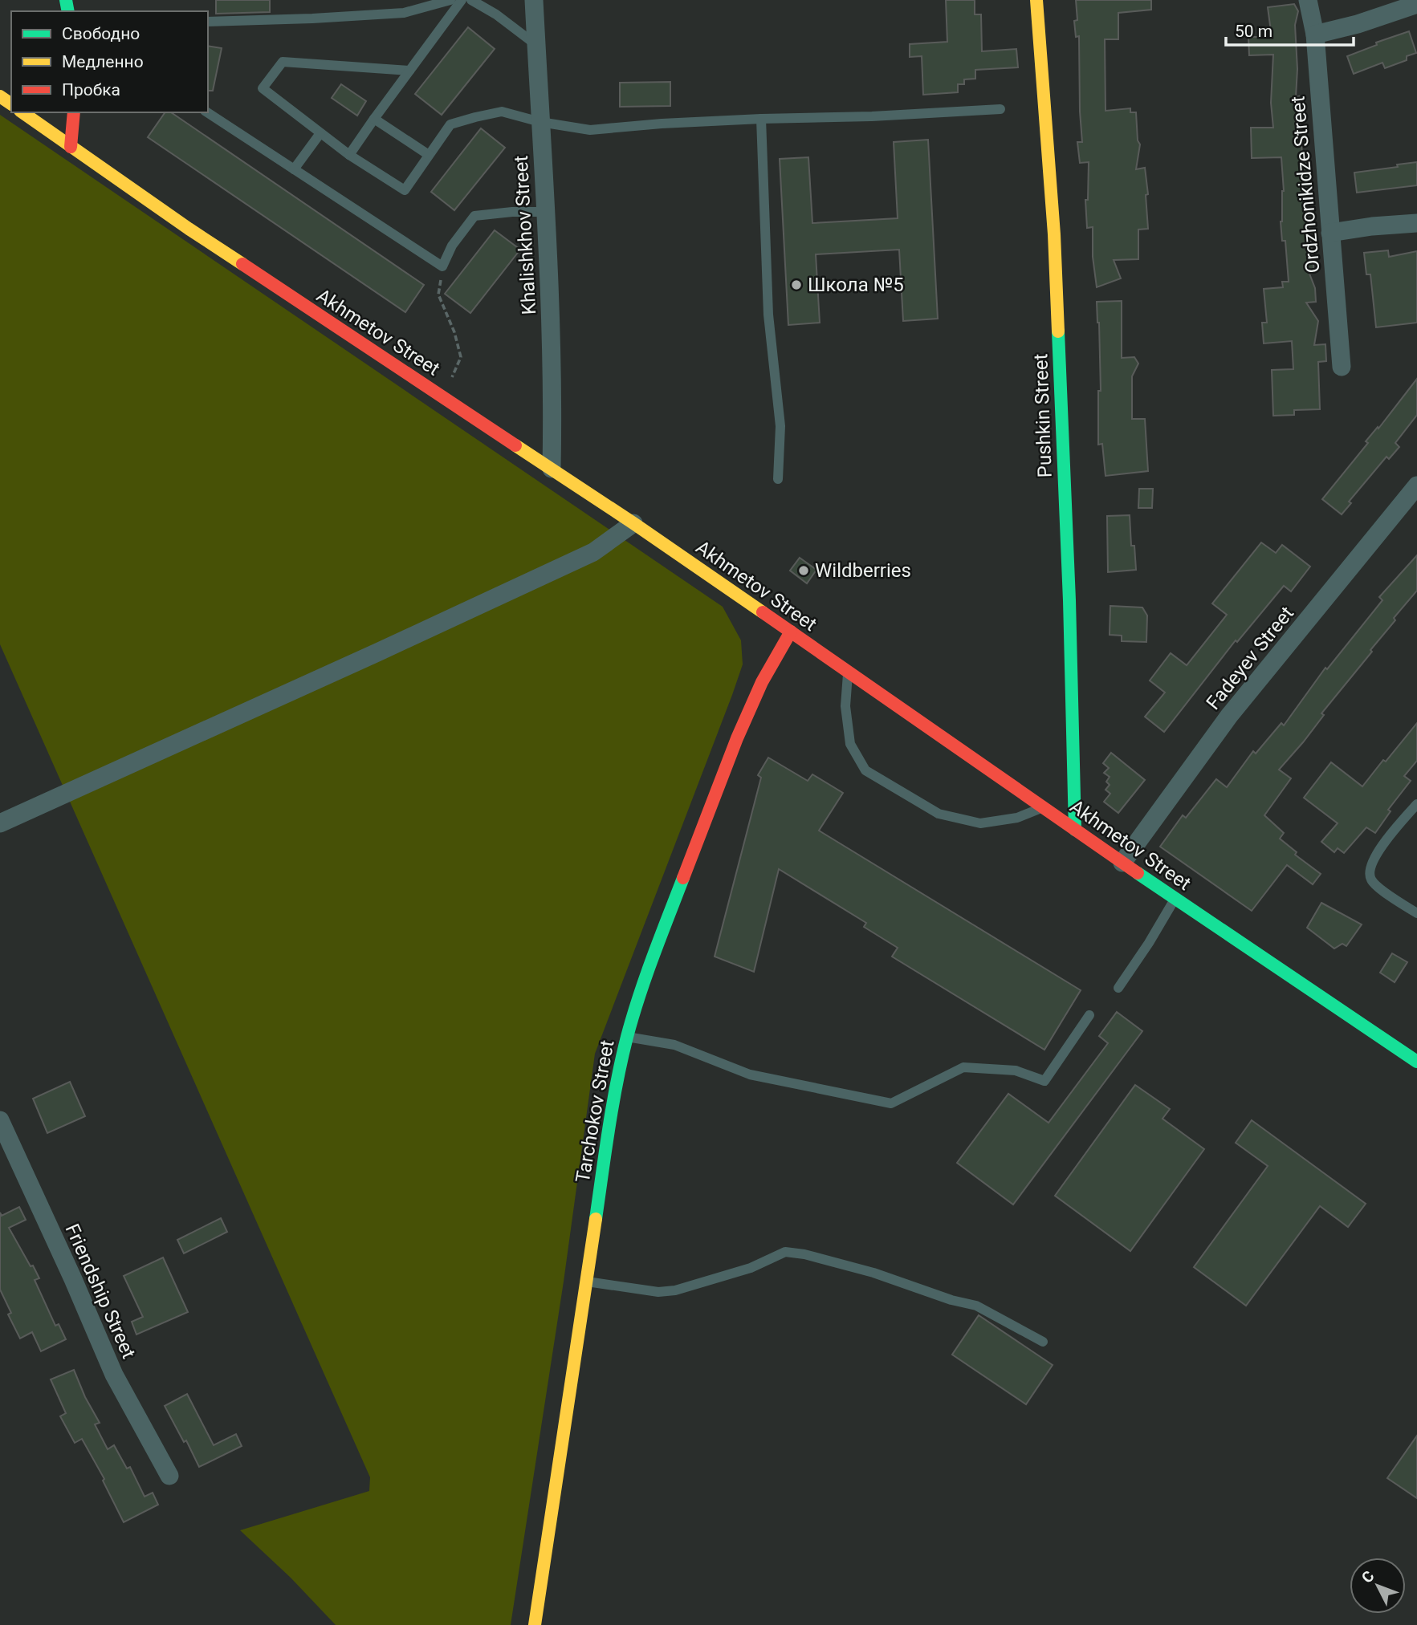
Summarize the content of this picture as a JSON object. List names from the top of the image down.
{
  "streets": {
    "main road": ["Akhmetov Street", "Pushkin Street", "Tarchokov Street"],
    "street": [
      "Ordzhonikidze Street",
      "Khalishkhov Street",
      "Fadeyev Street",
      "Friendship Street"
    ]
  },
  "crossings": [
    ["Khalishkhov Street", "Akhmetov Street"],
    ["Akhmetov Street", "Pushkin Street"],
    ["Akhmetov Street", "Fadeyev Street"],
    ["Akhmetov Street", "Tarchokov Street"]
  ],
  "places": ["Школа №5", "Wildberries"],
  "legend": ["Свободно", "Медленно", "Пробка"],
  "scale_bar": "50 m",
  "north": "top left"
}
